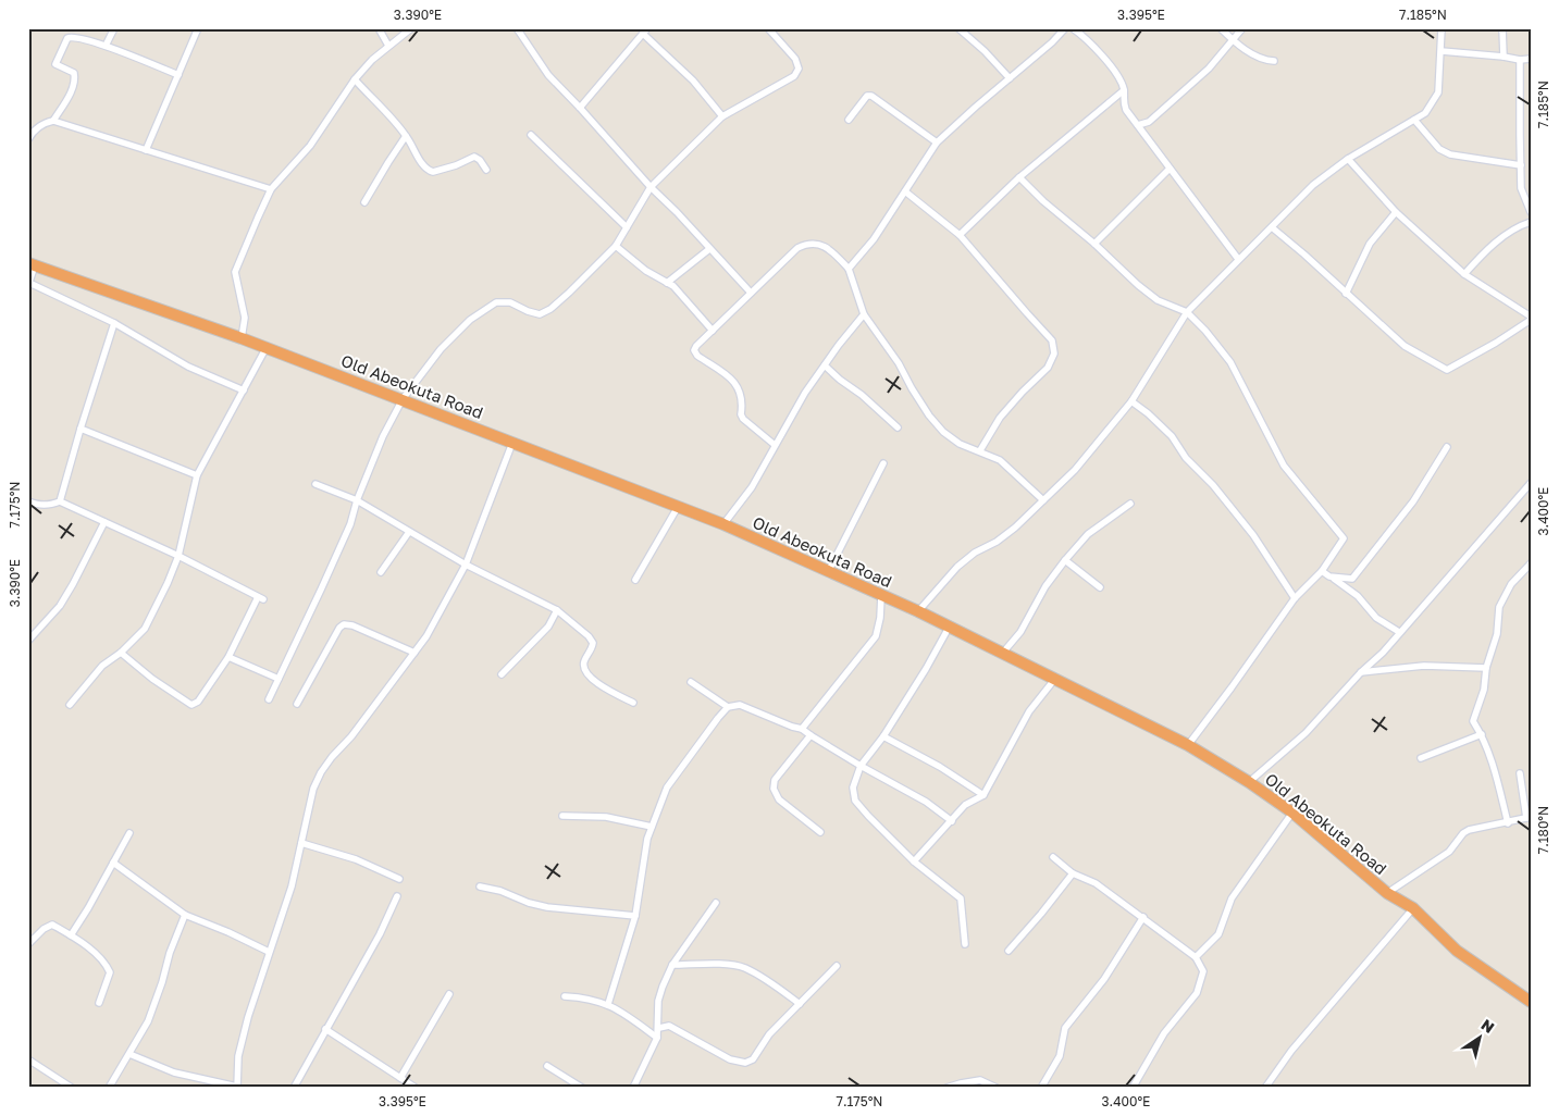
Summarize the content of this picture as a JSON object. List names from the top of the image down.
{
  "streets": {
    "highway": ["Old Abeokuta Road"]
  },
  "north": "top right",
  "coordinates": [
    "3.390°E",
    "3.395°E",
    "7.185°N",
    "7.175°N",
    "3.400°E",
    "7.180°N"
  ]
}
